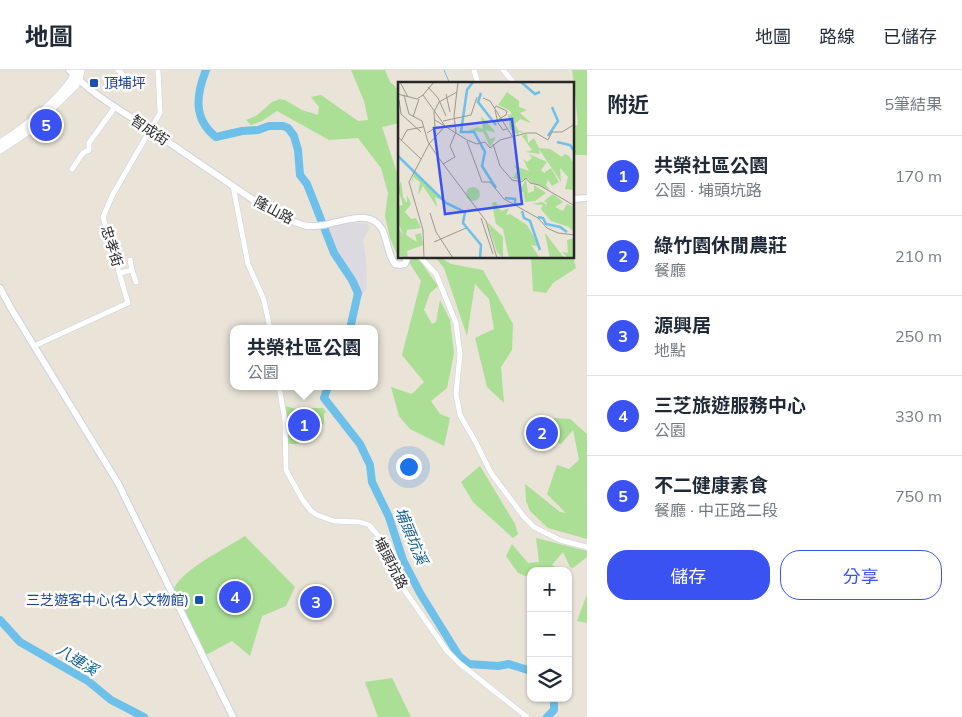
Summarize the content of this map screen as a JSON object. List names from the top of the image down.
{
  "streets": {
    "street": [
      "智成街",
      "隆山路",
      "忠孝街",
      "埔頭坑路"
    ]
  },
  "crossings": [
    ["智成街", "隆山路"],
    ["智成街", "忠孝街"]
  ],
  "water": ["埔頭坑溪", "八連溪"],
  "places": {
    "transit": ["頂埔坪", "三芝遊客中心(名人文物館)"]
  },
  "page": {
    "header": "地圖",
    "nav": ["地圖", "路線", "已儲存"],
    "heading": ["附近", "5筆結果"],
    "pins": [
      "5",
      "1",
      "2",
      "4",
      "3"
    ],
    "list": [
      {
        "mark": "1",
        "name": "共榮社區公園",
        "note": "公園 · 埔頭坑路",
        "value": "170 m"
      },
      {
        "mark": "2",
        "name": "綠竹園休閒農莊",
        "note": "餐廳",
        "value": "210 m"
      },
      {
        "mark": "3",
        "name": "源興居",
        "note": "地點",
        "value": "250 m"
      },
      {
        "mark": "4",
        "name": "三芝旅遊服務中心",
        "note": "公園",
        "value": "330 m"
      },
      {
        "mark": "5",
        "name": "不二健康素食",
        "note": "餐廳 · 中正路二段",
        "value": "750 m"
      }
    ],
    "popup": ["共榮社區公園", "公園"],
    "buttons": ["儲存", "分享"],
    "map_buttons": ["+", "−"]
  }
}
